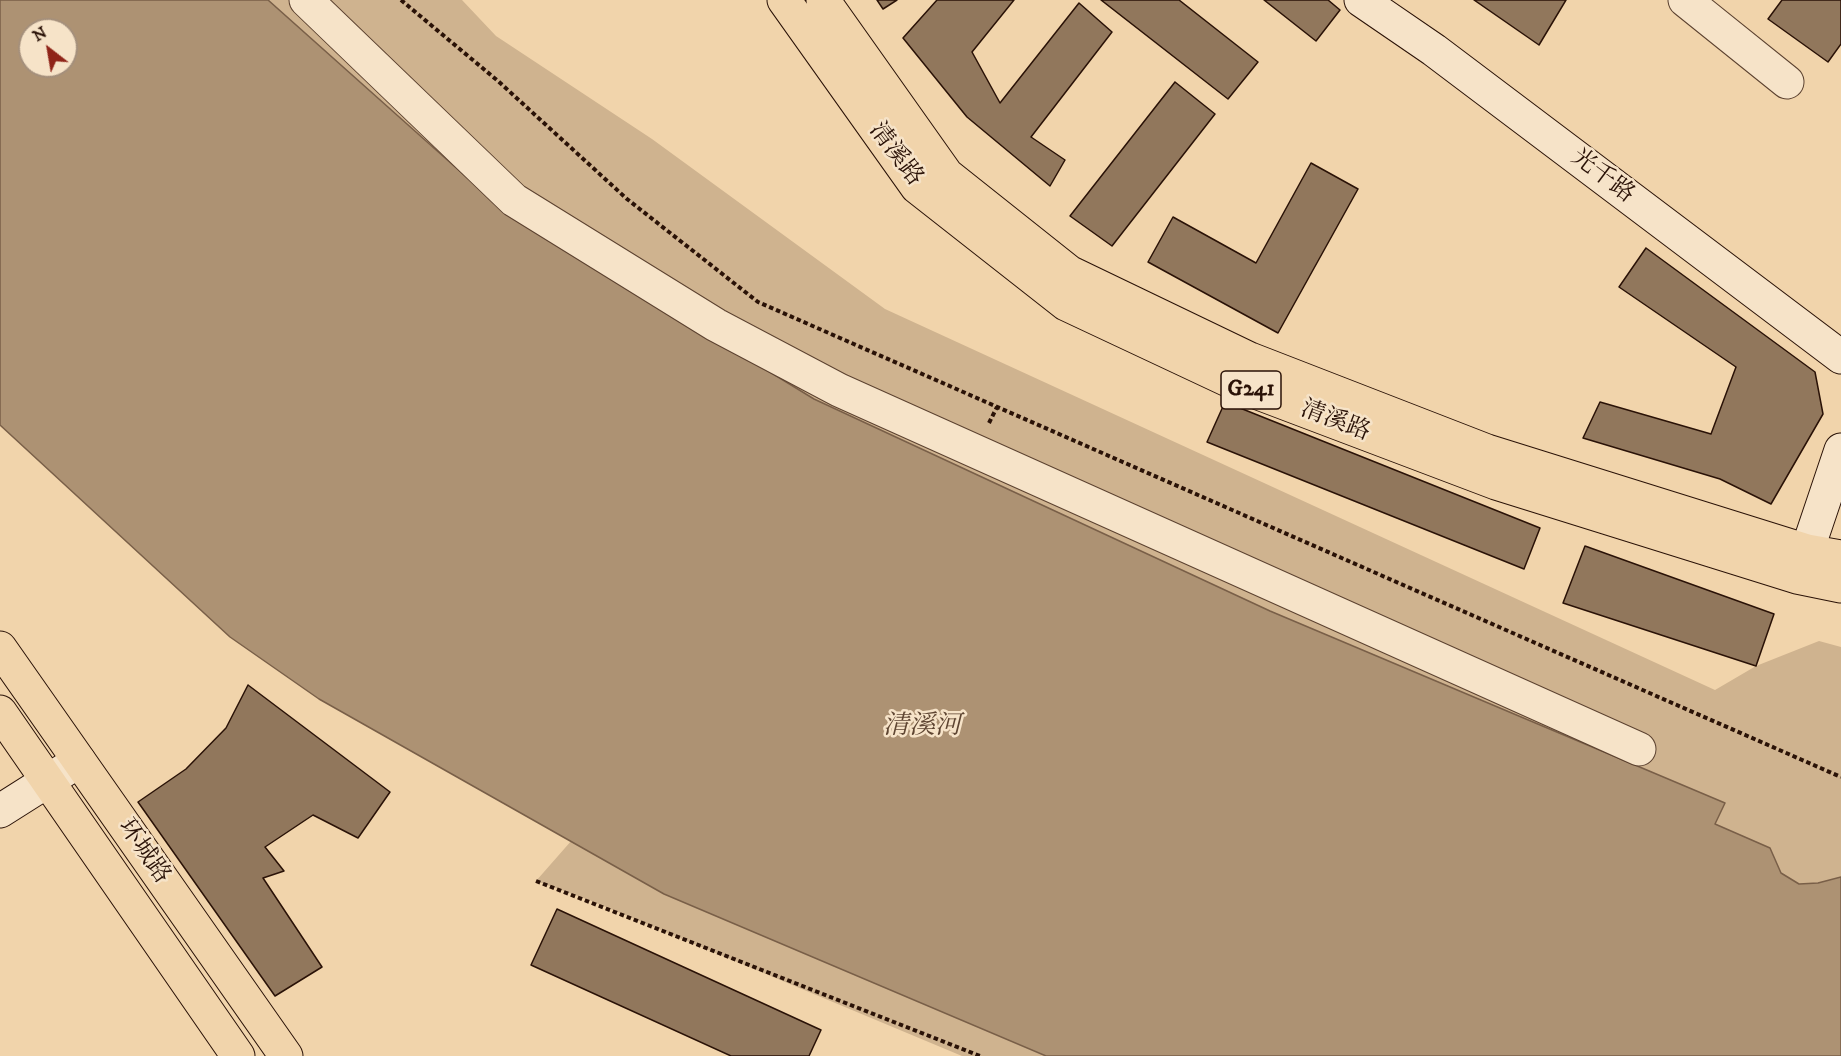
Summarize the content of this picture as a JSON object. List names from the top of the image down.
{
  "streets": {
    "main road": ["清溪路", "G241", "环城路"],
    "street": ["光千路"]
  },
  "water": ["清溪河"],
  "north": "top left"
}
